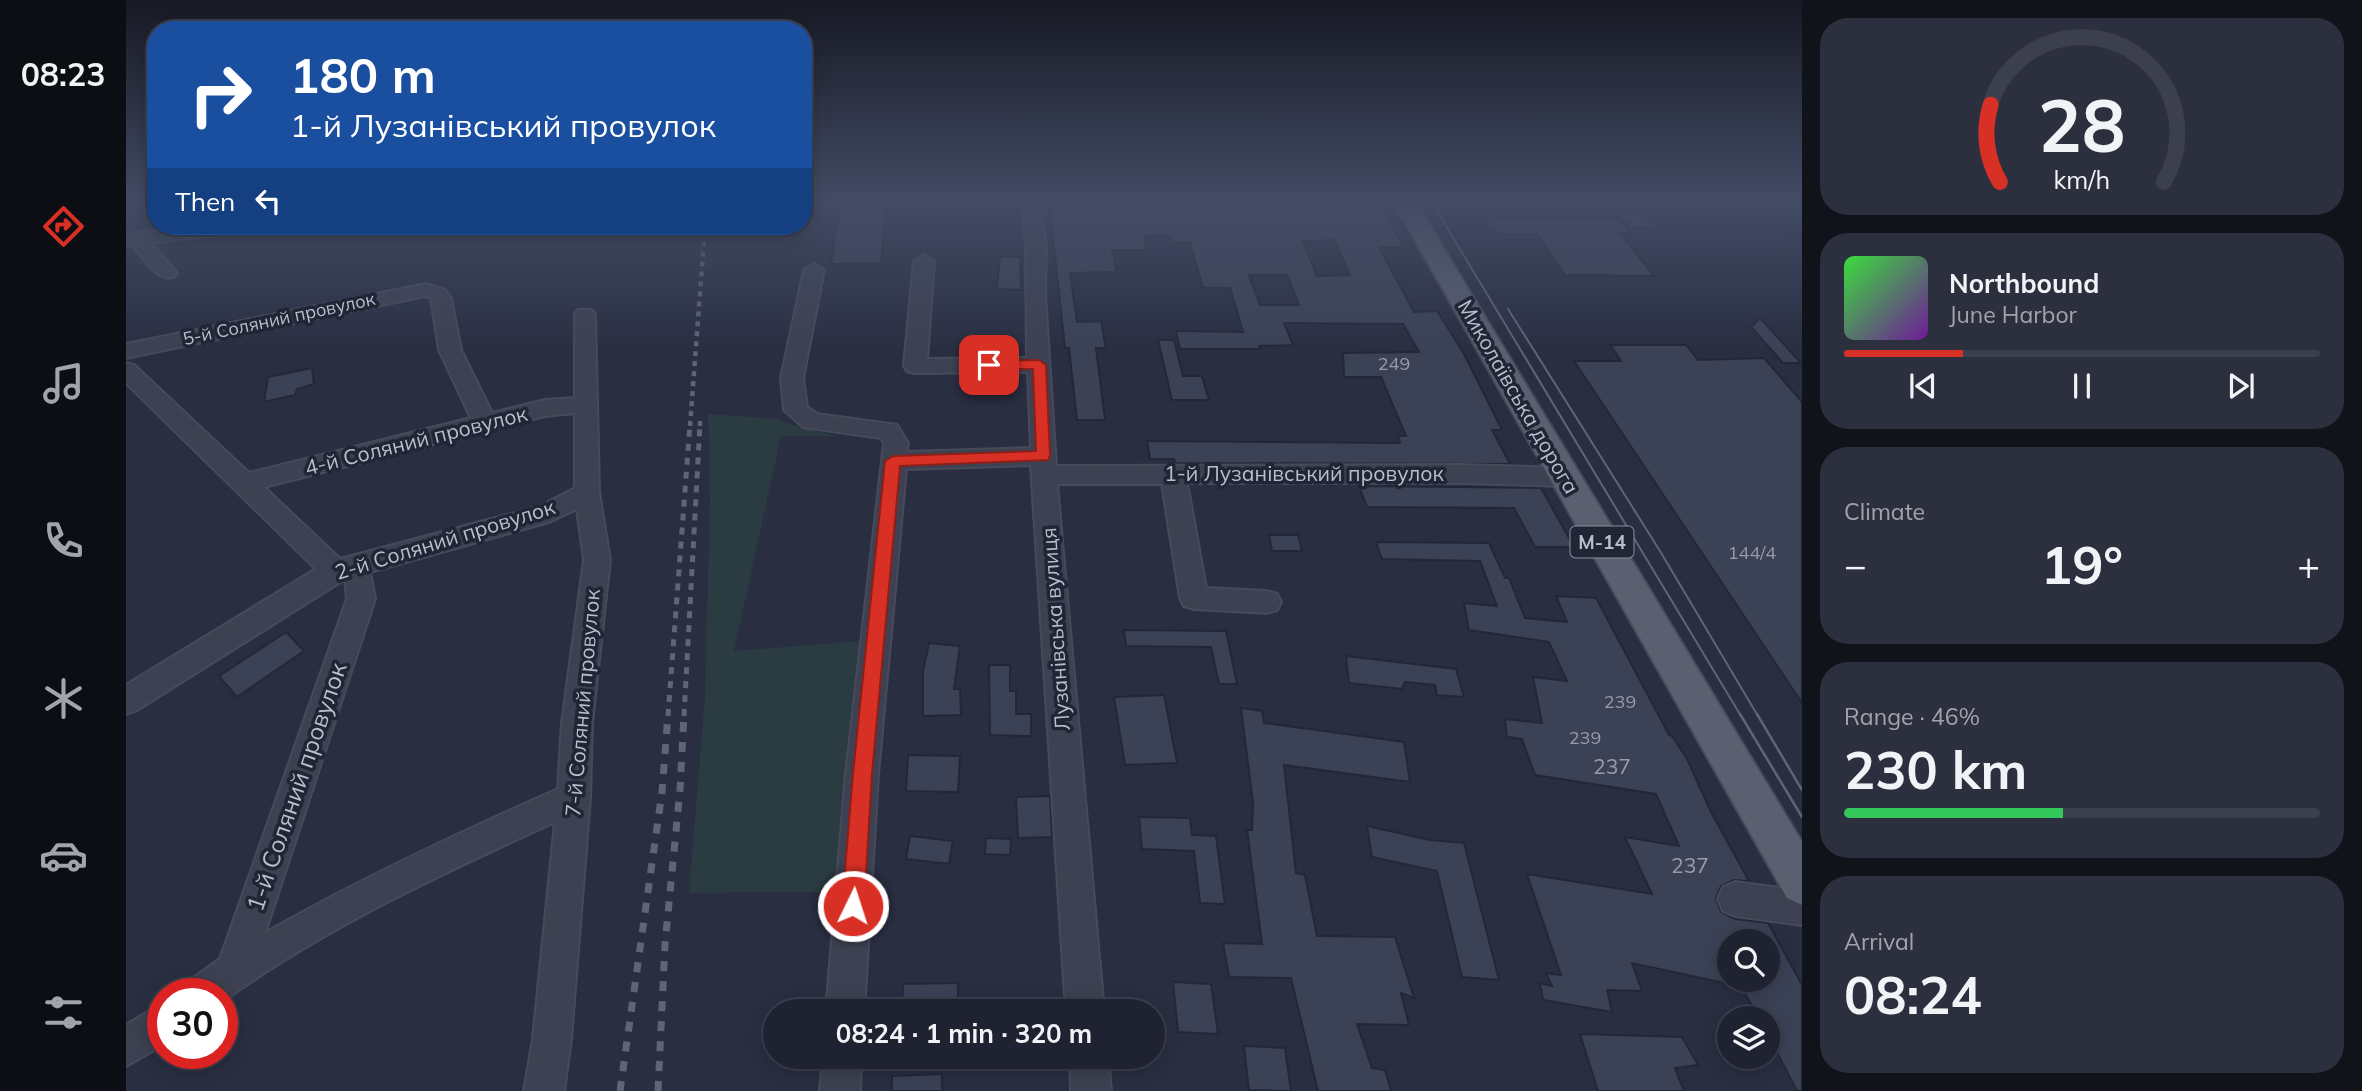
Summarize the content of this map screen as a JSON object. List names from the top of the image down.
{
  "streets": {
    "main road": ["Миколаївська дорога", "М-14"],
    "street": [
      "5-й Соляний провулок",
      "4-й Соляний провулок",
      "1-й Лузанівський провулок",
      "2-й Соляний провулок",
      "Лузанівська вулиця",
      "7-й Соляний провулок",
      "1-й Соляний провулок"
    ]
  },
  "crossings": [
    ["5-й Соляний провулок", "4-й Соляний провулок"],
    ["Миколаївська дорога", "1-й Лузанівський провулок"],
    ["4-й Соляний провулок", "7-й Соляний провулок"],
    ["1-й Лузанівський провулок", "Лузанівська вулиця"],
    ["2-й Соляний провулок", "7-й Соляний провулок"],
    ["2-й Соляний провулок", "1-й Соляний провулок"]
  ],
  "house_numbers": [
    "249",
    "144/4",
    "239",
    "239",
    "237",
    "237"
  ],
  "page": {
    "tabs": "08:23",
    "turn": ["180 m", "1-й Лузанівський провулок"],
    "then": "Then",
    "song": ["Northbound", "June Harbor"],
    "tile": [
      "Climate",
      ["Range · 46%", "230 km"],
      ["Arrival", "08:24"]
    ],
    "heat": ["−", "19°", "+"],
    "limit": "30",
    "trip": "08:24 · 1 min · 320 m",
    "gauge": ["28", "km/h"]
  }
}
